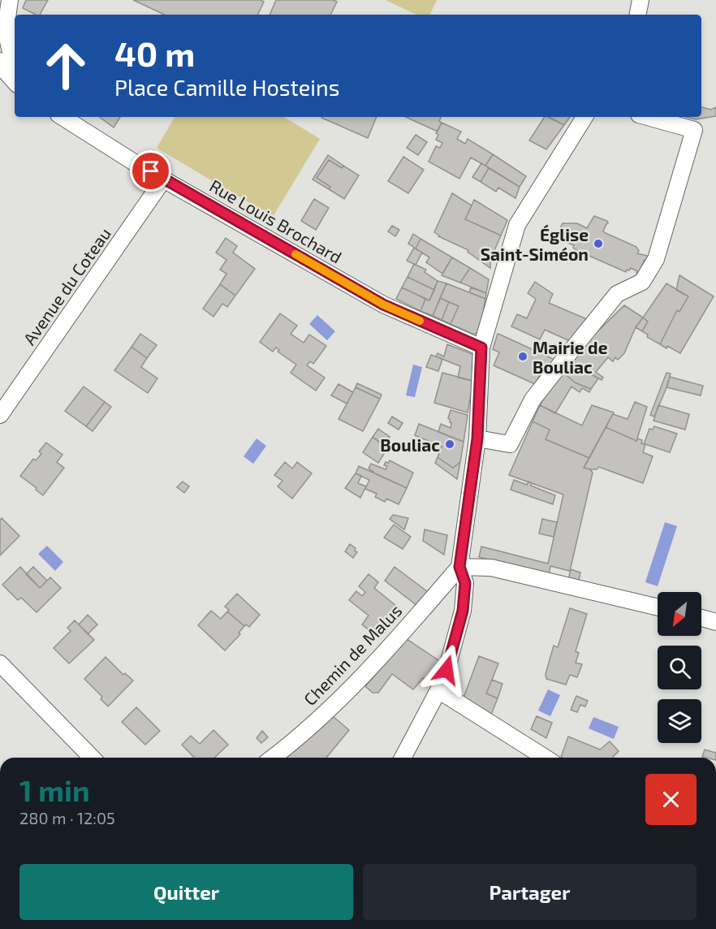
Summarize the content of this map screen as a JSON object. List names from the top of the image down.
{
  "streets": {
    "street": ["Rue Louis Brochard", "Avenue du Coteau", "Chemin de Malus"]
  },
  "crossings": [
    ["Rue Louis Brochard", "Avenue du Coteau"]
  ],
  "places": ["Église Saint-Siméon", "Mairie de Bouliac", "Bouliac"],
  "north": "bottom left",
  "page": {
    "turn": ["40 m", "Place Camille Hosteins"],
    "heading": ["1 min", "280 m · 12:05"],
    "buttons": ["Quitter", "Partager"]
  }
}
